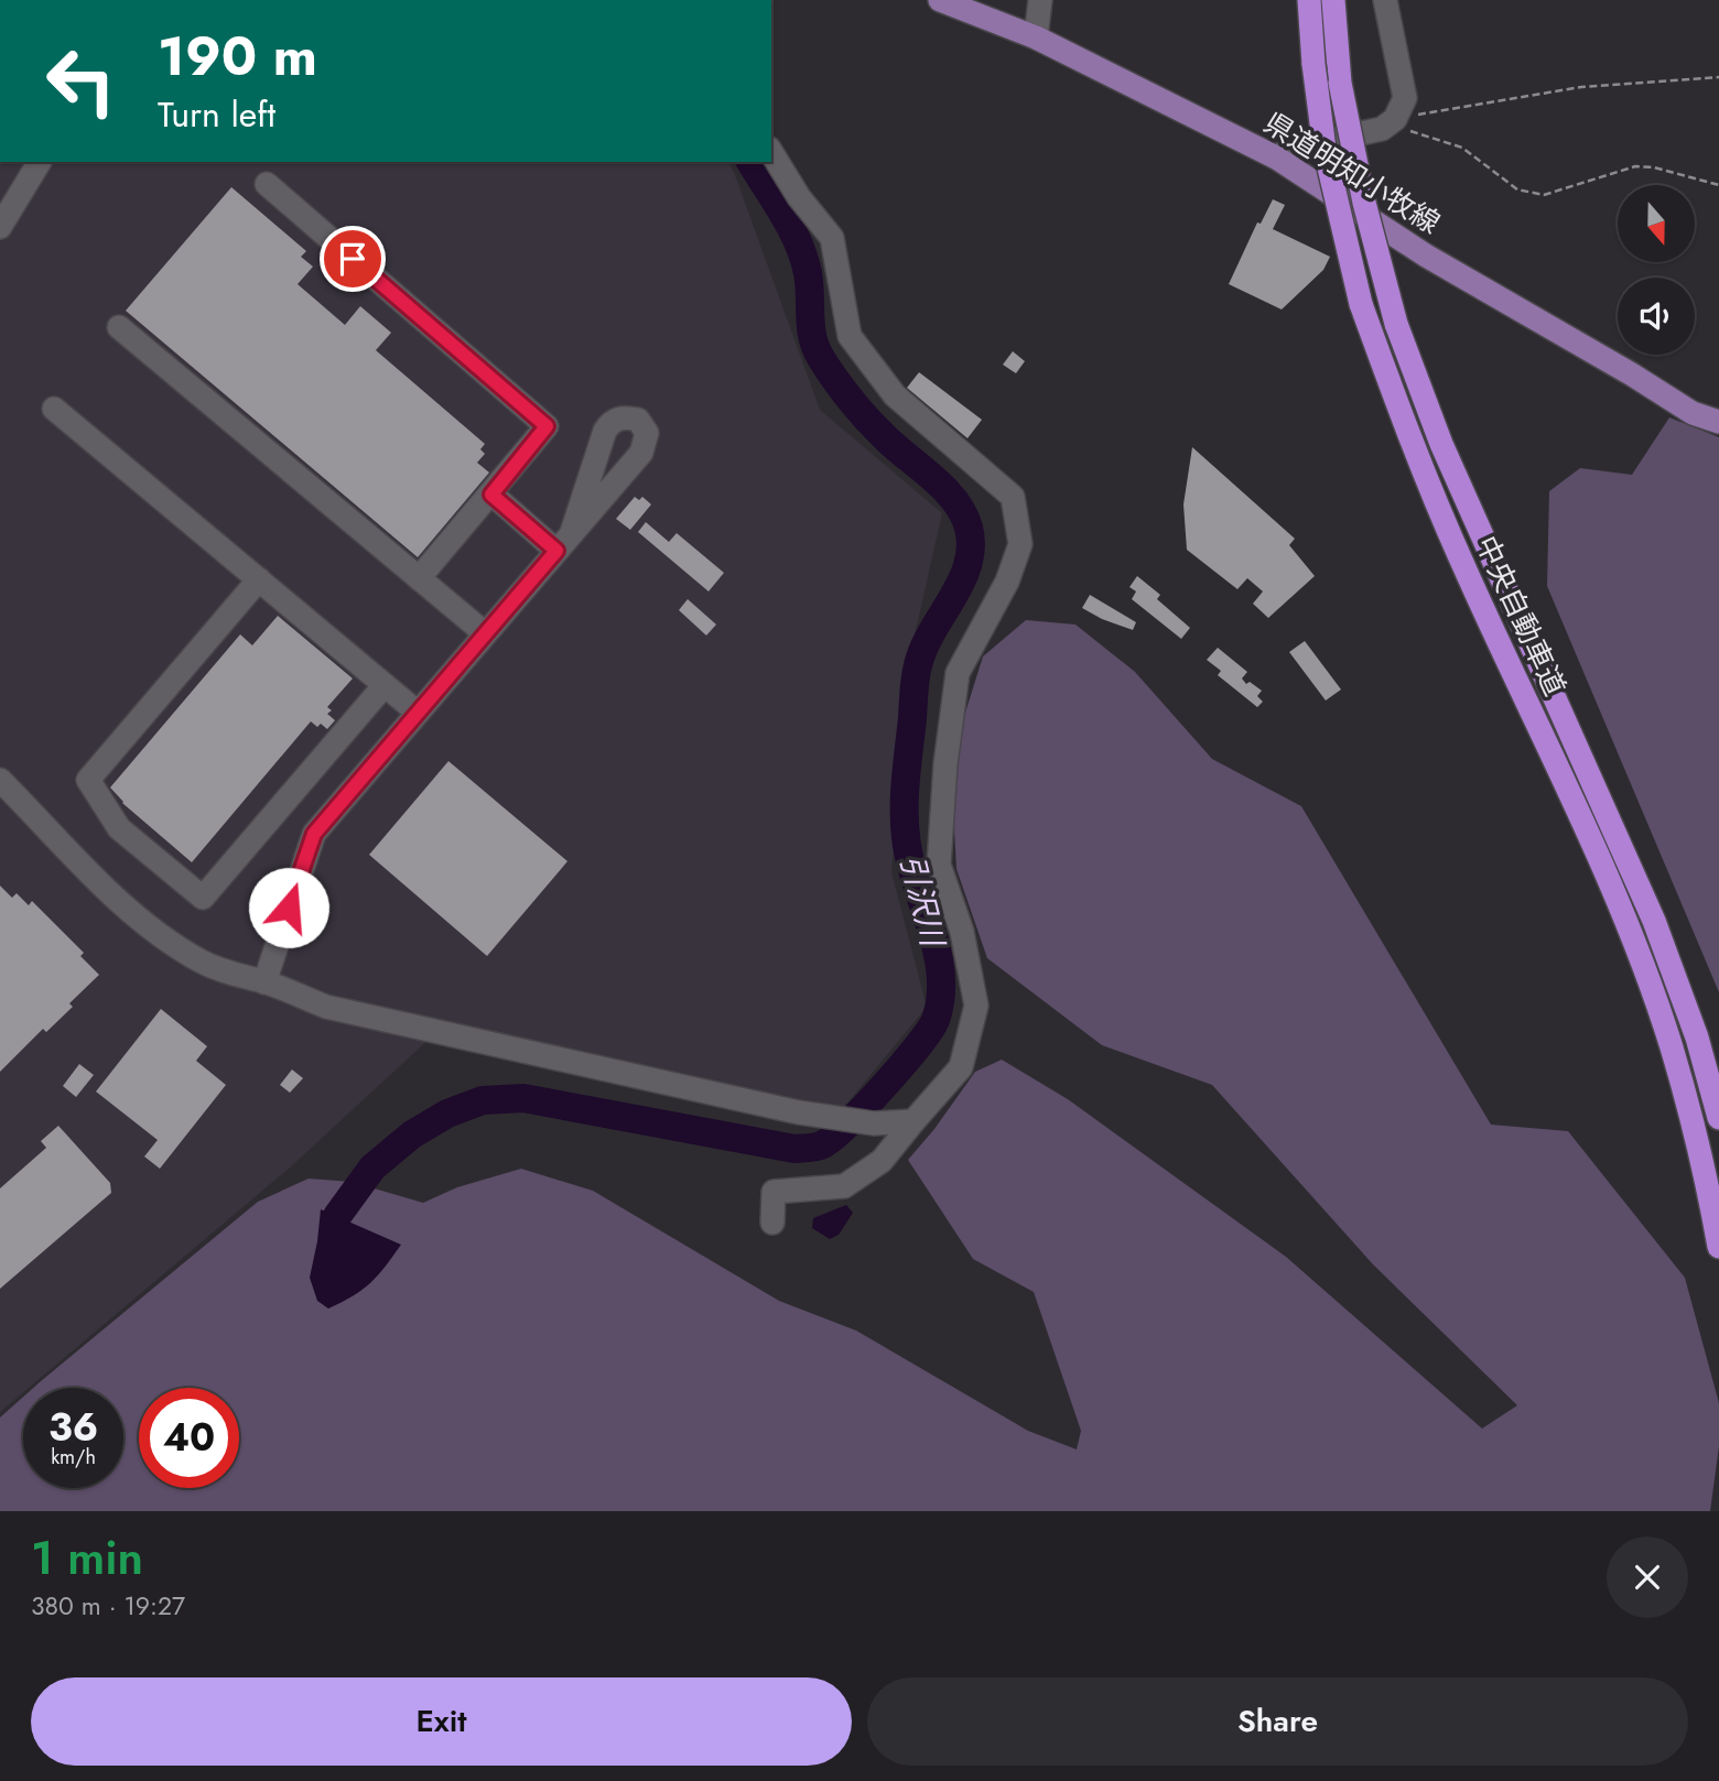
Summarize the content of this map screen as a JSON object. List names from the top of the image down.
{
  "streets": {
    "highway": ["中央自動車道"],
    "main road": ["県道明知小牧線"]
  },
  "water": ["引沢川"],
  "north": "bottom",
  "page": {
    "turn": ["190 m", "Turn left"],
    "speed": "36 km/h",
    "limit": "40",
    "heading": ["1 min", "380 m · 19:27"],
    "buttons": ["Exit", "Share"]
  }
}
